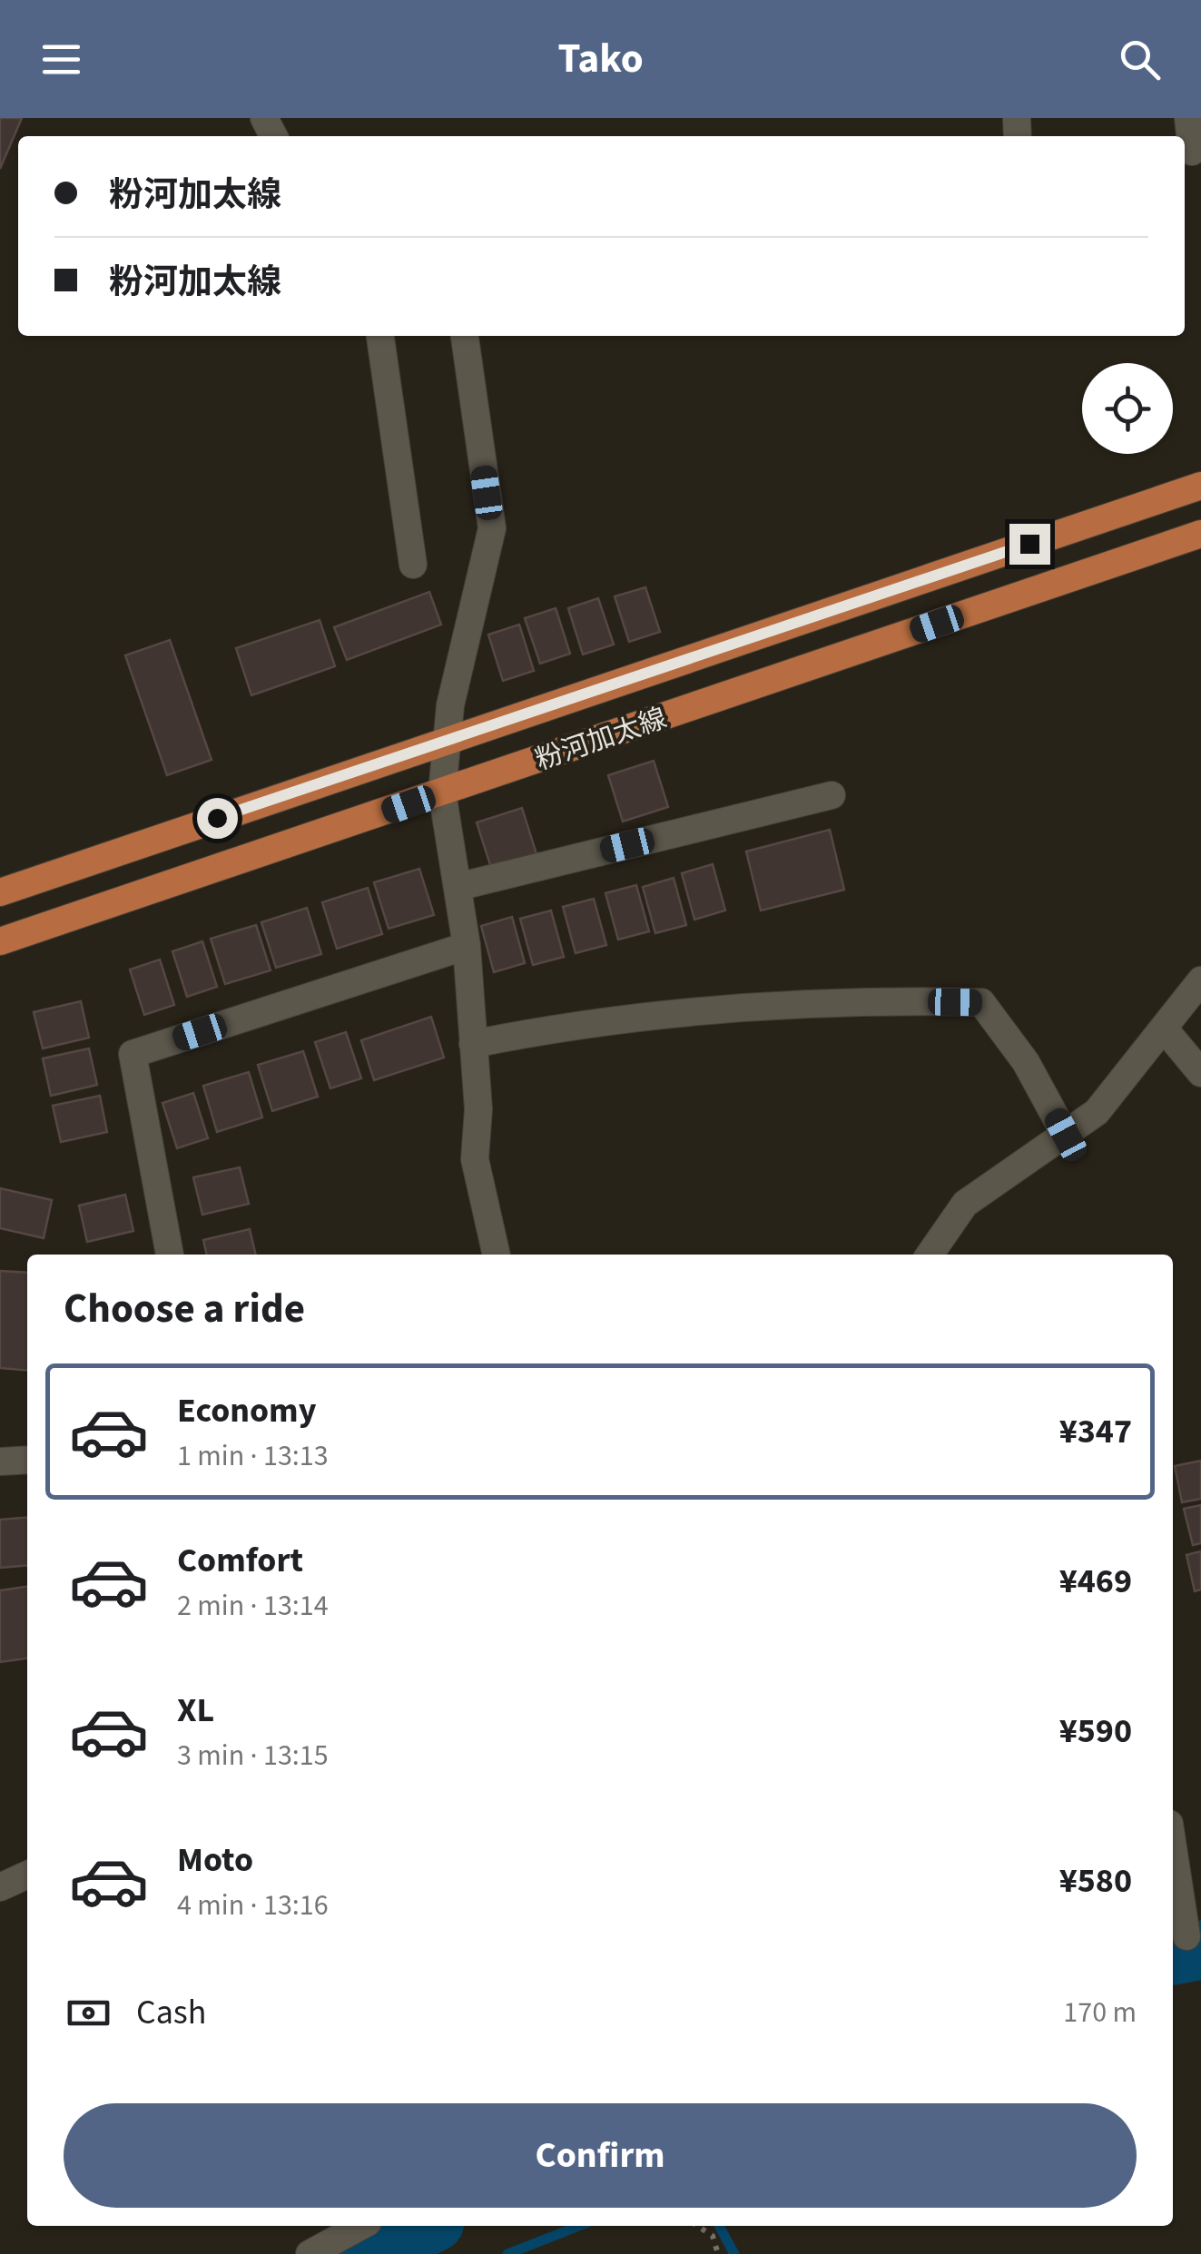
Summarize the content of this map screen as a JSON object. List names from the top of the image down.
{
  "streets": {
    "main road": ["粉河加太線"]
  },
  "page": {
    "header": "Tako",
    "banner": ["粉河加太線", "粉河加太線"],
    "heading": "Choose a ride",
    "list": [
      {
        "name": "Economy",
        "note": "1 min · 13:13",
        "value": "¥347"
      },
      {
        "name": "Comfort",
        "note": "2 min · 13:14",
        "value": "¥469"
      },
      {
        "name": "XL",
        "note": "3 min · 13:15",
        "value": "¥590"
      },
      {
        "name": "Moto",
        "note": "4 min · 13:16",
        "value": "¥580"
      }
    ],
    "pay": ["Cash", "170 m"],
    "buttons": "Confirm"
  }
}
